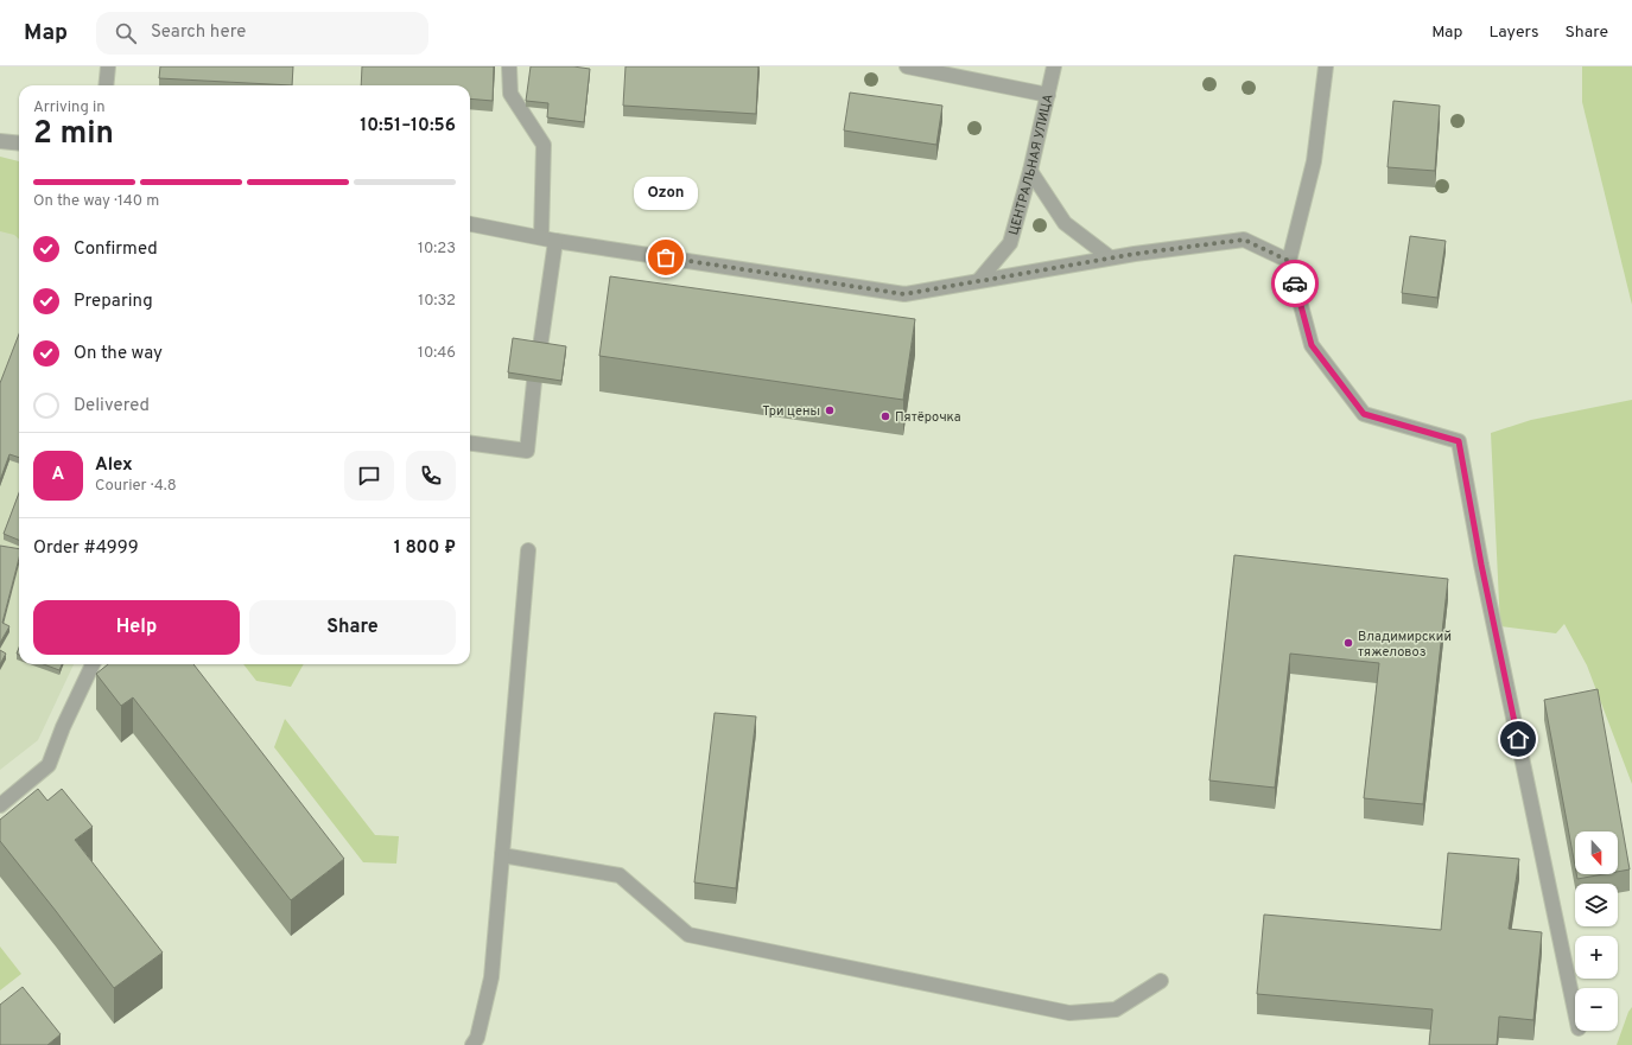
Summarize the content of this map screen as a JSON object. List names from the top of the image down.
{
  "streets": {
    "street": ["ЦЕНТРАЛЬНАЯ УЛИЦА"]
  },
  "places": [
    "Ozon",
    "Три цены",
    "Пятёрочка",
    "Владимирский тяжеловоз"
  ],
  "north": "bottom",
  "page": {
    "header": "Map",
    "search": "Search here",
    "nav": ["Map", "Layers", "Share"],
    "heading": ["2 min", "Arriving in", "10:51–10:56"],
    "panel": [
      "Alex",
      "Courier · 4.8",
      "Order #4999",
      "1 800 ₽"
    ],
    "bar": "On the way · 140 m",
    "bubble": "Ozon",
    "list": [
      ["Confirmed", "10:23"],
      ["Preparing", "10:32"],
      ["On the way", "10:46"],
      "Delivered"
    ],
    "round": "A",
    "buttons": ["Help", "Share"],
    "map_buttons": ["+", "−"]
  }
}
